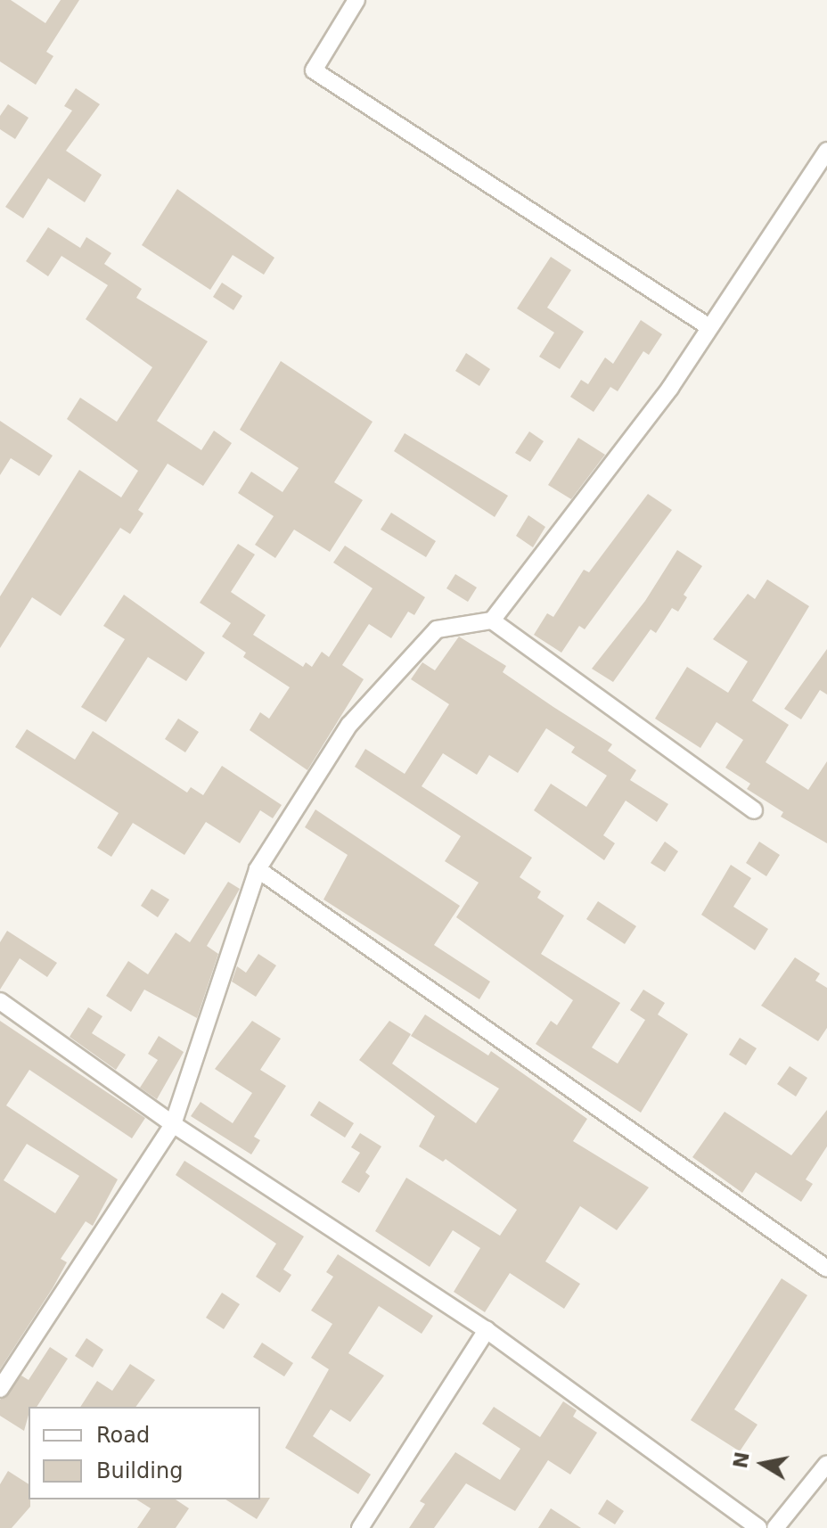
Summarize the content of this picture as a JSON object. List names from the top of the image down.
{
  "legend": ["Road", "Building"],
  "north": "left"
}
